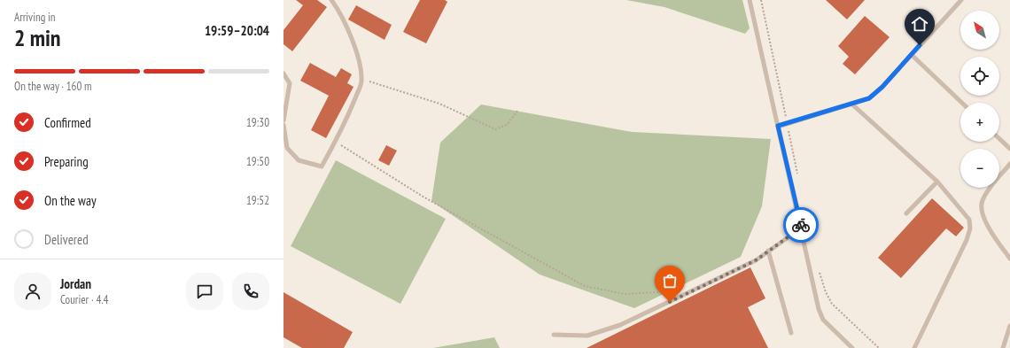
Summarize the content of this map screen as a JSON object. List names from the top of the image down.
{
  "north": "top left",
  "page": {
    "heading": ["2 min", "Arriving in", "19:59–20:04"],
    "panel": ["Jordan", "Courier · 4.4"],
    "map_buttons": ["+", "−"],
    "bar": "On the way · 160 m",
    "list": [
      ["Confirmed", "19:30"],
      ["Preparing", "19:50"],
      ["On the way", "19:52"],
      "Delivered"
    ]
  }
}
